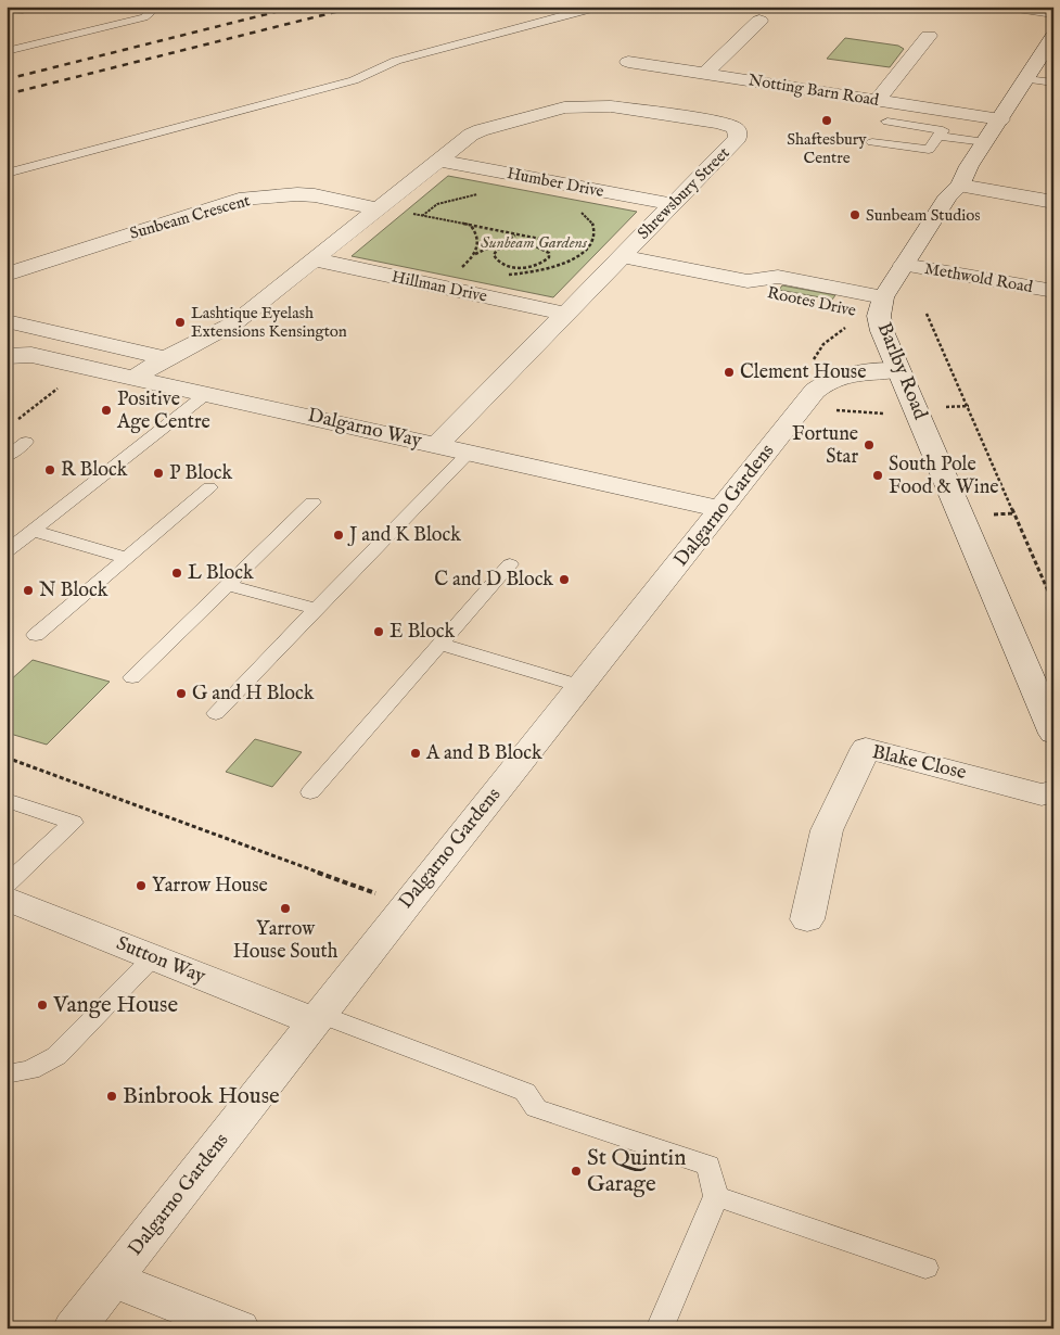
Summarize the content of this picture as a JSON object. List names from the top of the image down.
{
  "streets": {
    "street": [
      "Notting Barn Road",
      "Humber Drive",
      "Shrewsbury Street",
      "Sunbeam Crescent",
      "Methwold Road",
      "Hillman Drive",
      "Rootes Drive",
      "Barlby Road",
      "Dalgarno Way",
      "Dalgarno Gardens",
      "Blake Close",
      "Sutton Way"
    ]
  },
  "crossings": [
    ["Notting Barn Road", "Barlby Road"],
    ["Humber Drive", "Shrewsbury Street"],
    ["Shrewsbury Street", "Sunbeam Crescent"],
    ["Shrewsbury Street", "Hillman Drive"],
    ["Shrewsbury Street", "Rootes Drive"],
    ["Shrewsbury Street", "Dalgarno Way"],
    ["Methwold Road", "Barlby Road"],
    ["Rootes Drive", "Barlby Road"],
    ["Barlby Road", "Dalgarno Gardens"],
    ["Dalgarno Way", "Dalgarno Gardens"],
    ["Dalgarno Gardens", "Sutton Way"]
  ],
  "parks": ["Sunbeam Gardens"],
  "places": [
    "Shaftesbury Centre",
    "Sunbeam Studios",
    "Lashtique Eyelash Extensions Kensington",
    "Clement House",
    "Positive Age Centre",
    "Fortune Star",
    "R Block",
    "P Block",
    "South Pole Food & Wine",
    "J and K Block",
    "L Block",
    "C and D Block",
    "N Block",
    "E Block",
    "G and H Block",
    "A and B Block",
    "Yarrow House",
    "Yarrow House South",
    "Vange House",
    "Binbrook House",
    "St Quintin Garage"
  ]
}
